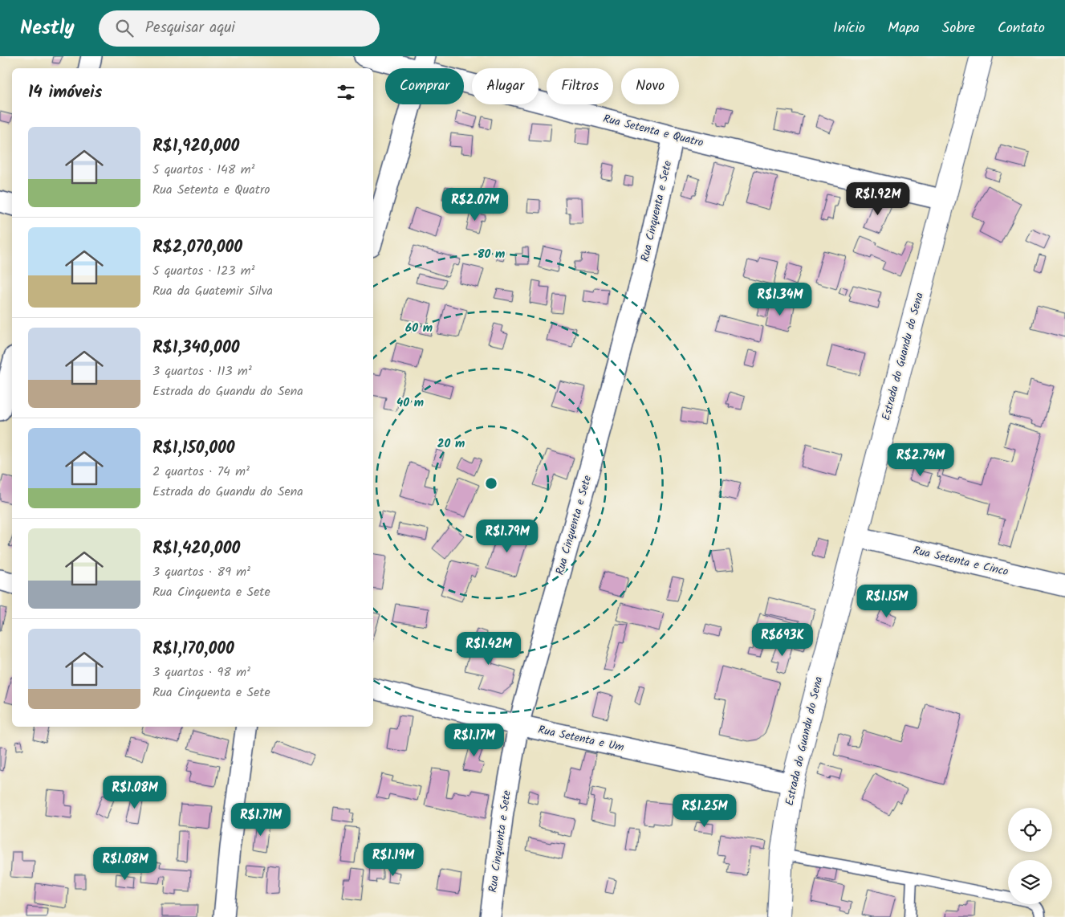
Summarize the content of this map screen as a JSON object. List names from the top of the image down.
{
  "streets": {
    "main road": ["Estrada do Guandu do Sena"],
    "street": [
      "Rua Setenta e Quatro",
      "Rua Cinquenta e Sete",
      "Rua Setenta e Cinco",
      "Rua Setenta e Um"
    ]
  },
  "crossings": [
    ["Rua Setenta e Quatro", "Rua Cinquenta e Sete"],
    ["Rua Setenta e Quatro", "Estrada do Guandu do Sena"],
    ["Rua Cinquenta e Sete", "Rua Setenta e Um"],
    ["Estrada do Guandu do Sena", "Rua Setenta e Cinco"],
    ["Estrada do Guandu do Sena", "Rua Setenta e Um"]
  ],
  "page": {
    "header": "Nestly",
    "search": "Pesquisar aqui",
    "nav": [
      "Início",
      "Mapa",
      "Sobre",
      "Contato"
    ],
    "chip": [
      "Comprar",
      "Alugar",
      "Filtros",
      "Novo"
    ],
    "heading": "14 imóveis",
    "list": [
      {
        "name": "R$1,920,000",
        "note": "5 quartos · 148 m² · Rua Setenta e Quatro"
      },
      {
        "name": "R$2,070,000",
        "note": "5 quartos · 123 m² · Rua da Guatemir Silva"
      },
      {
        "name": "R$1,340,000",
        "note": "3 quartos · 113 m² · Estrada do Guandu do Sena"
      },
      {
        "name": "R$1,150,000",
        "note": "2 quartos · 74 m² · Estrada do Guandu do Sena"
      },
      {
        "name": "R$1,420,000",
        "note": "3 quartos · 89 m² · Rua Cinquenta e Sete"
      },
      {
        "name": "R$1,170,000",
        "note": "3 quartos · 98 m² · Rua Cinquenta e Sete"
      }
    ],
    "price": [
      "R$1.92M",
      "R$2.07M",
      "R$1.34M",
      "R$2.74M",
      "R$1.79M",
      "R$1.15M",
      "R$693K",
      "R$1.42M",
      "R$1.17M",
      "R$1.08M",
      "R$1.25M",
      "R$1.71M",
      "R$1.19M",
      "R$1.08M"
    ]
  },
  "rings": [
    "80 m",
    "60 m",
    "40 m",
    "20 m"
  ]
}
